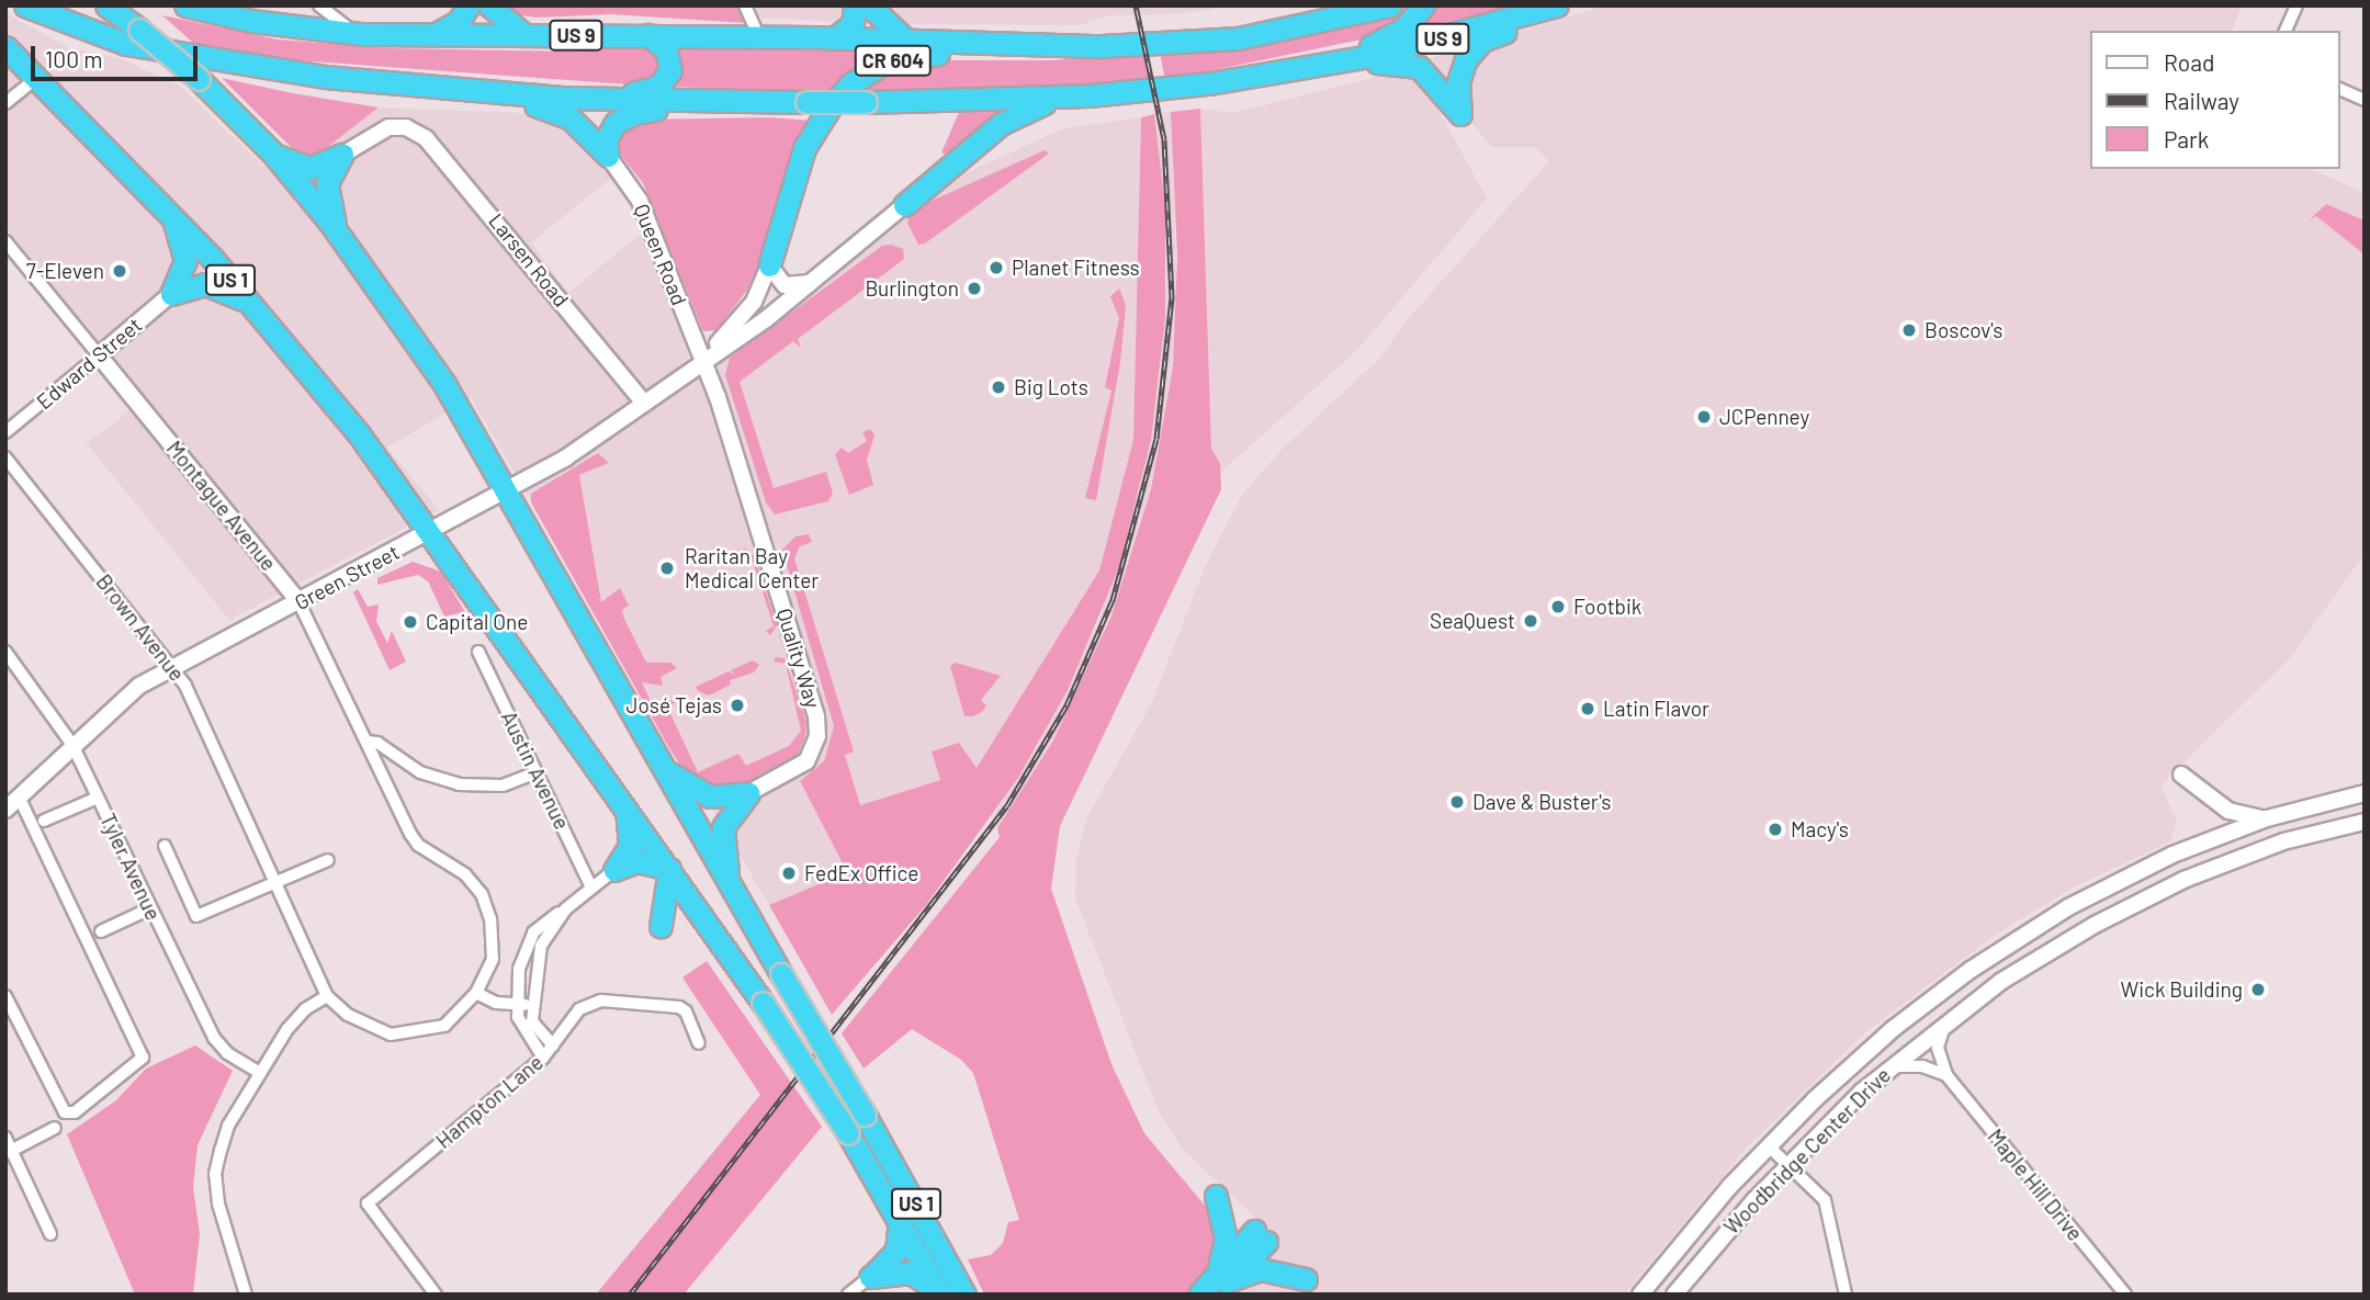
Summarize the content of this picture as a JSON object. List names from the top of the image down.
{
  "streets": {
    "highway": ["US 9", "CR 604", "US 1"],
    "street": [
      "Queen Road",
      "Larsen Road",
      "Edward Street",
      "Montague Avenue",
      "Green Street",
      "Brown Avenue",
      "Quality Way",
      "Austin Avenue",
      "Tyler Avenue",
      "Hampton Lane",
      "Woodbridge Center Drive",
      "Maple Hill Drive"
    ]
  },
  "crossings": [
    ["US 9", "CR 604"],
    ["CR 604", "Green Street"],
    ["Queen Road", "Green Street"],
    ["Queen Road", "Quality Way"],
    ["Larsen Road", "Green Street"],
    ["US 1", "Green Street"],
    ["Edward Street", "Montague Avenue"],
    ["Montague Avenue", "Green Street"],
    ["Green Street", "Brown Avenue"],
    ["Green Street", "Quality Way"],
    ["Green Street", "Tyler Avenue"]
  ],
  "places": [
    "Planet Fitness",
    "7-Eleven",
    "Burlington",
    "Boscov's",
    "Big Lots",
    "JCPenney",
    "Raritan Bay Medical Center",
    "Footbik",
    "SeaQuest",
    "Capital One",
    "José Tejas",
    "Latin Flavor",
    "Dave & Buster's",
    "Macy's",
    "FedEx Office",
    "Wick Building"
  ],
  "legend": ["Road", "Railway", "Park"],
  "scale_bar": "100 m"
}
